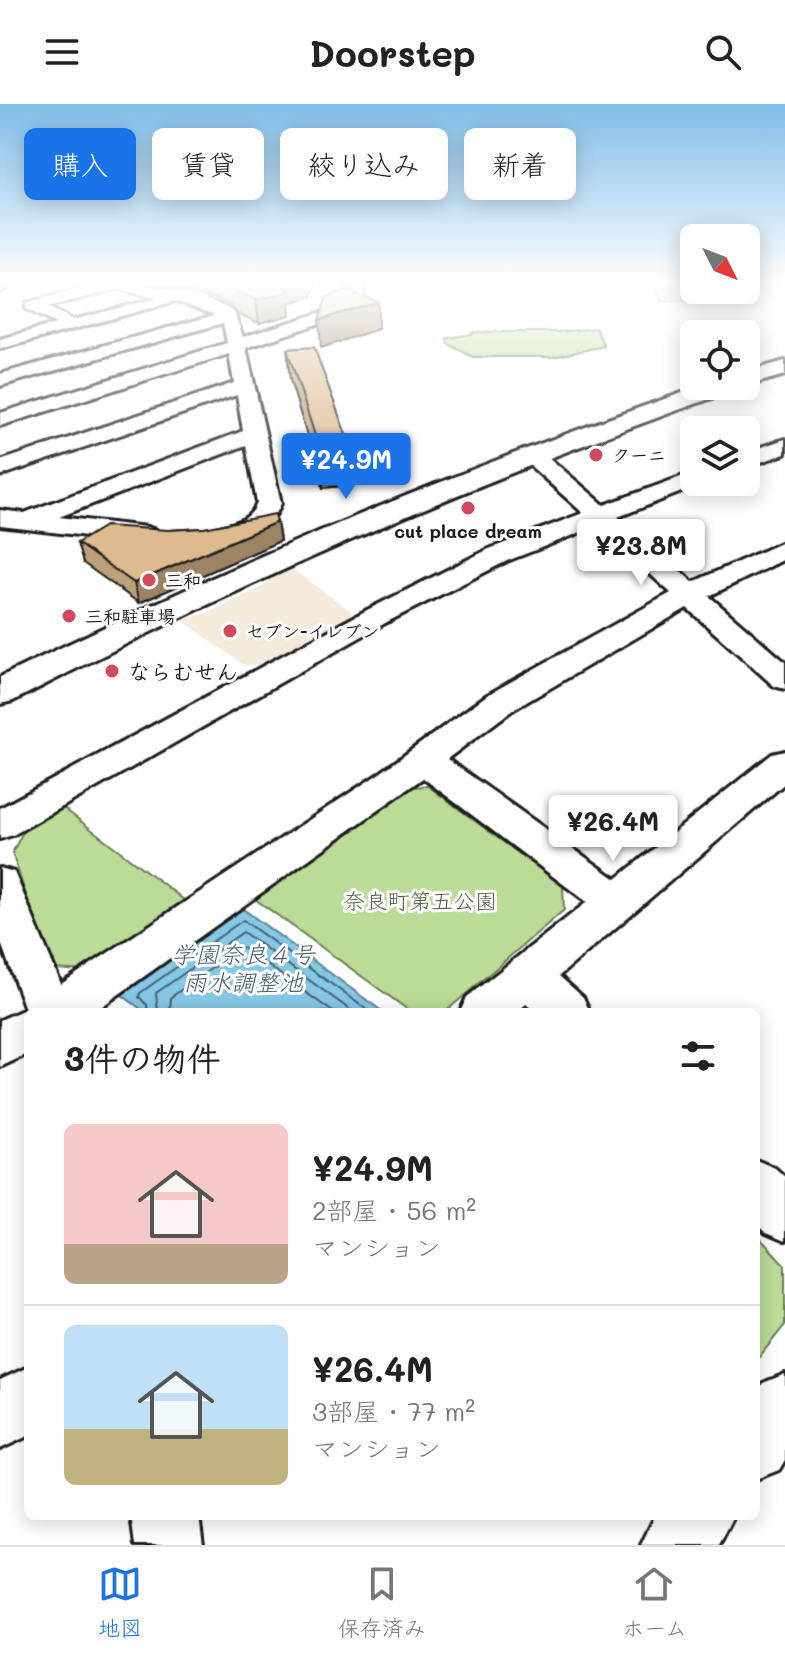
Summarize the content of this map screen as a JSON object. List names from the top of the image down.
{
  "water": ["学園奈良４号 雨水調整池"],
  "parks": ["奈良町第五公園"],
  "places": [
    "クーニ",
    "cut place dream",
    "三和",
    "三和駐車場",
    "セブン-イレブン",
    "ならむせん"
  ],
  "north": "bottom right",
  "page": {
    "header": "Doorstep",
    "chip": [
      "購入",
      "賃貸",
      "絞り込み",
      "新着"
    ],
    "price": ["¥24.9M", "¥23.8M", "¥26.4M"],
    "heading": "3件の物件",
    "list": [
      {
        "name": "¥24.9M",
        "note": "2部屋 · 56 m² · マンション"
      },
      {
        "name": "¥26.4M",
        "note": "3部屋 · 77 m² · マンション"
      }
    ],
    "tabs": ["地図", "保存済み", "ホーム"]
  }
}
